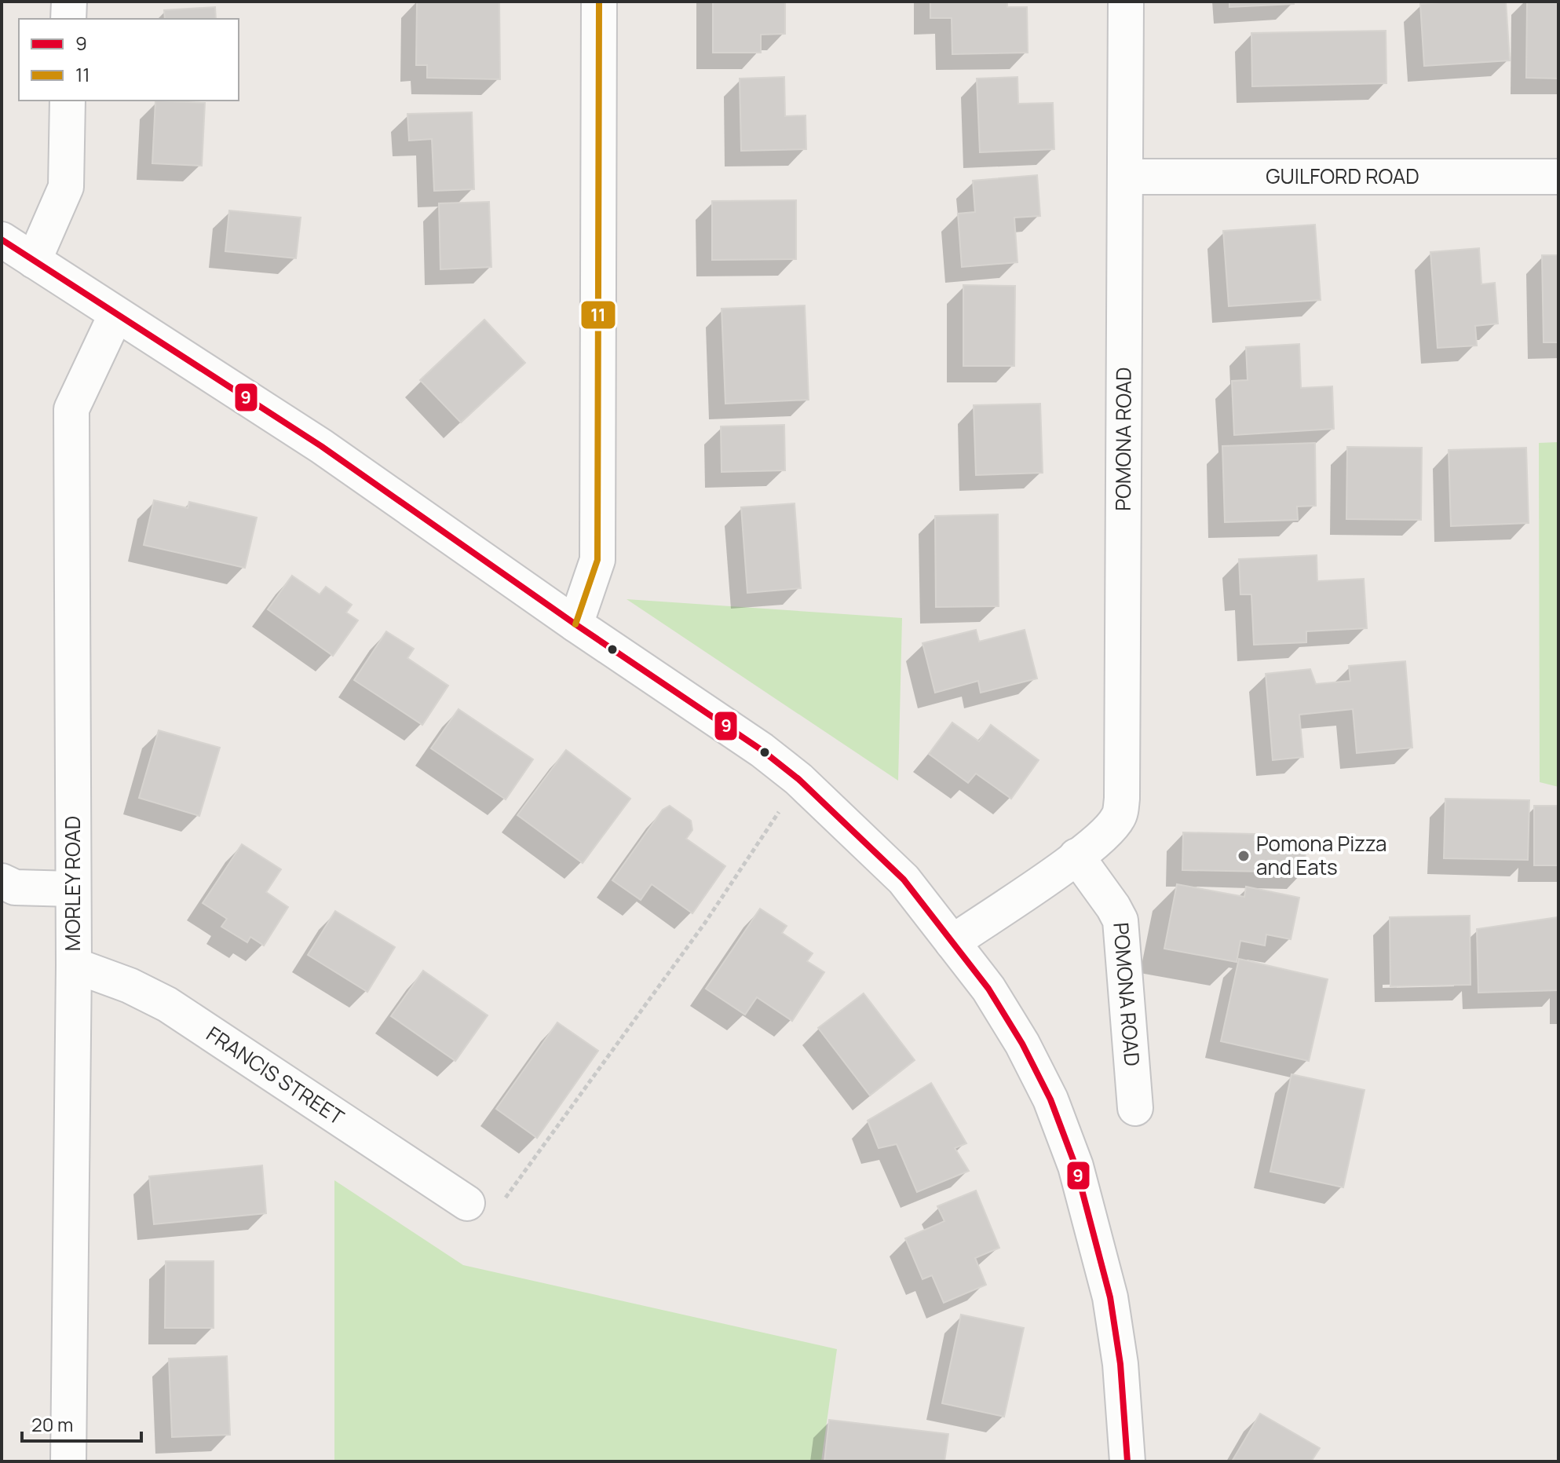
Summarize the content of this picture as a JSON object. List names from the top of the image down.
{
  "streets": {
    "street": [
      "GUILFORD ROAD",
      "POMONA ROAD",
      "MORLEY ROAD",
      "FRANCIS STREET"
    ]
  },
  "crossings": [
    ["GUILFORD ROAD", "POMONA ROAD"],
    ["MORLEY ROAD", "FRANCIS STREET"]
  ],
  "places": ["Pomona Pizza and Eats"],
  "lines": ["transit line 11", "transit line 9"],
  "legend": ["9", "11"],
  "scale_bar": "20 m"
}
